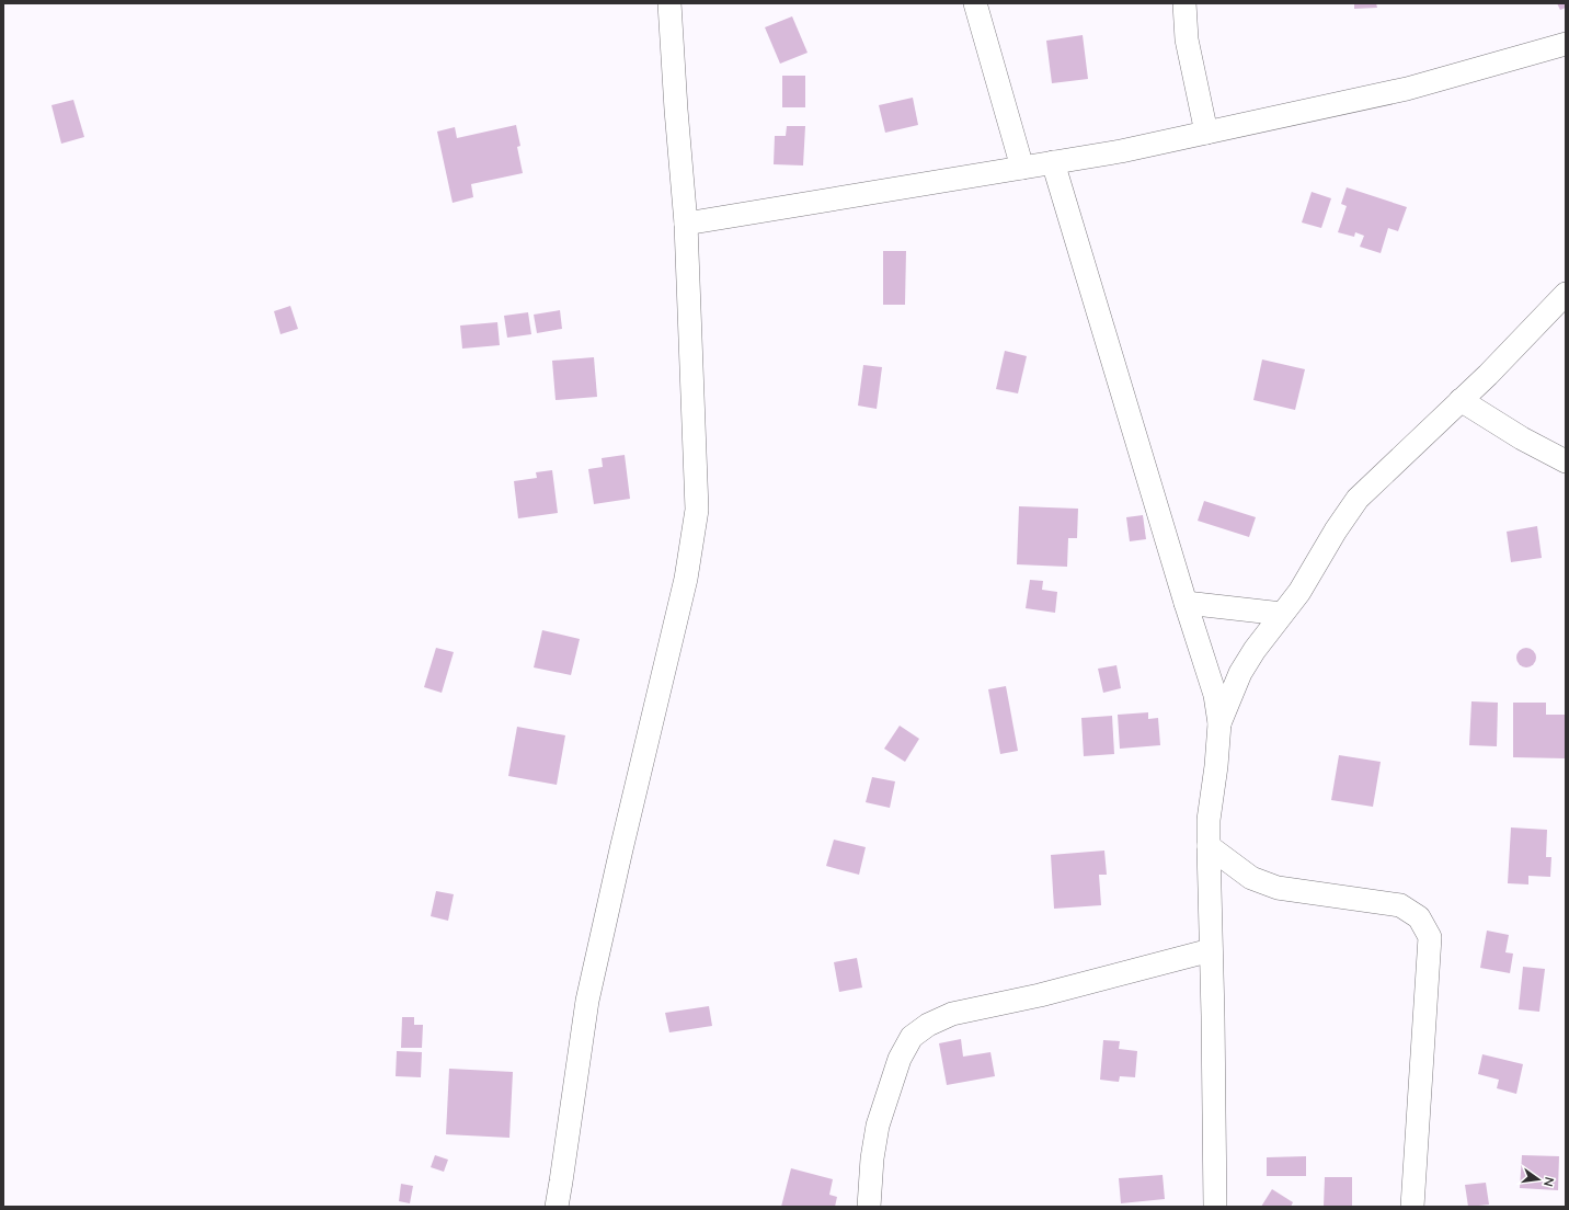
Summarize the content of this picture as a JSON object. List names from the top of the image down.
{
  "north": "right"
}
